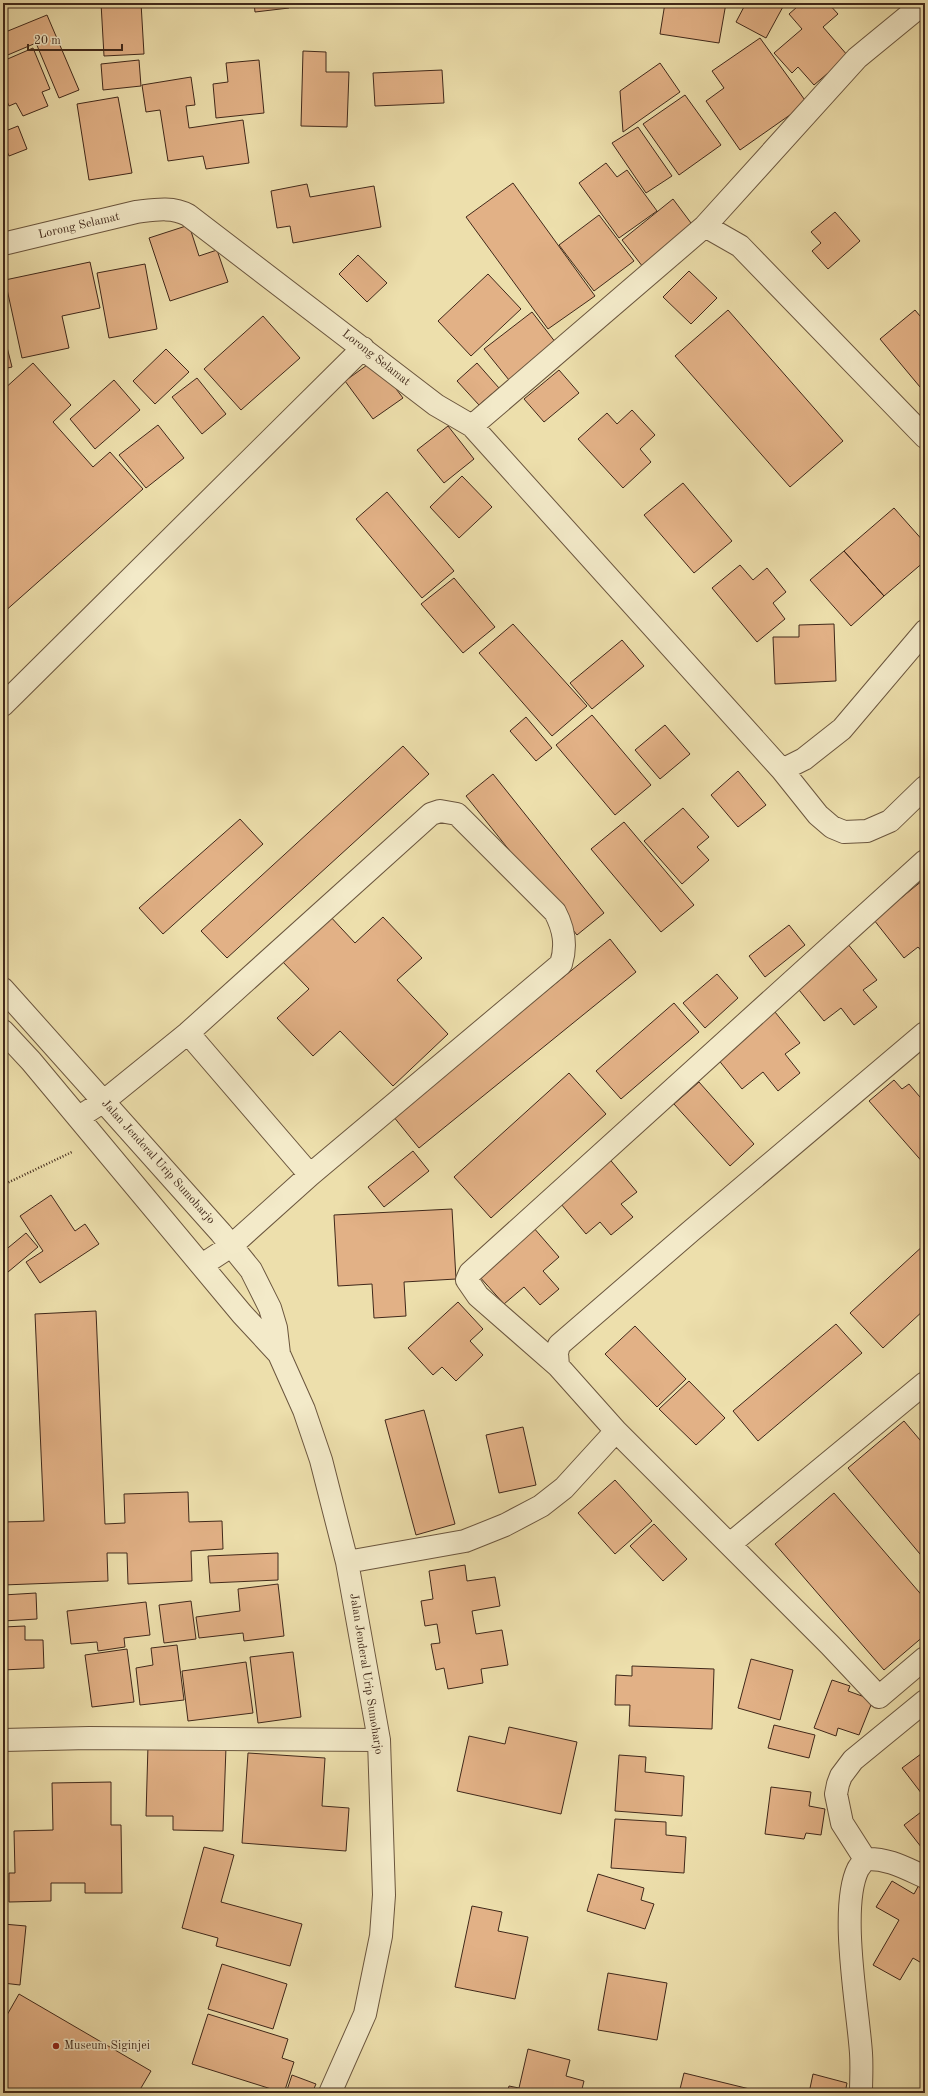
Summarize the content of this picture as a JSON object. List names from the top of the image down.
{
  "streets": {
    "street": ["Lorong Selamat", "Jalan Jenderal Urip Sumoharjo"]
  },
  "places": ["Museum Siginjei"],
  "scale_bar": "20 m"
}
